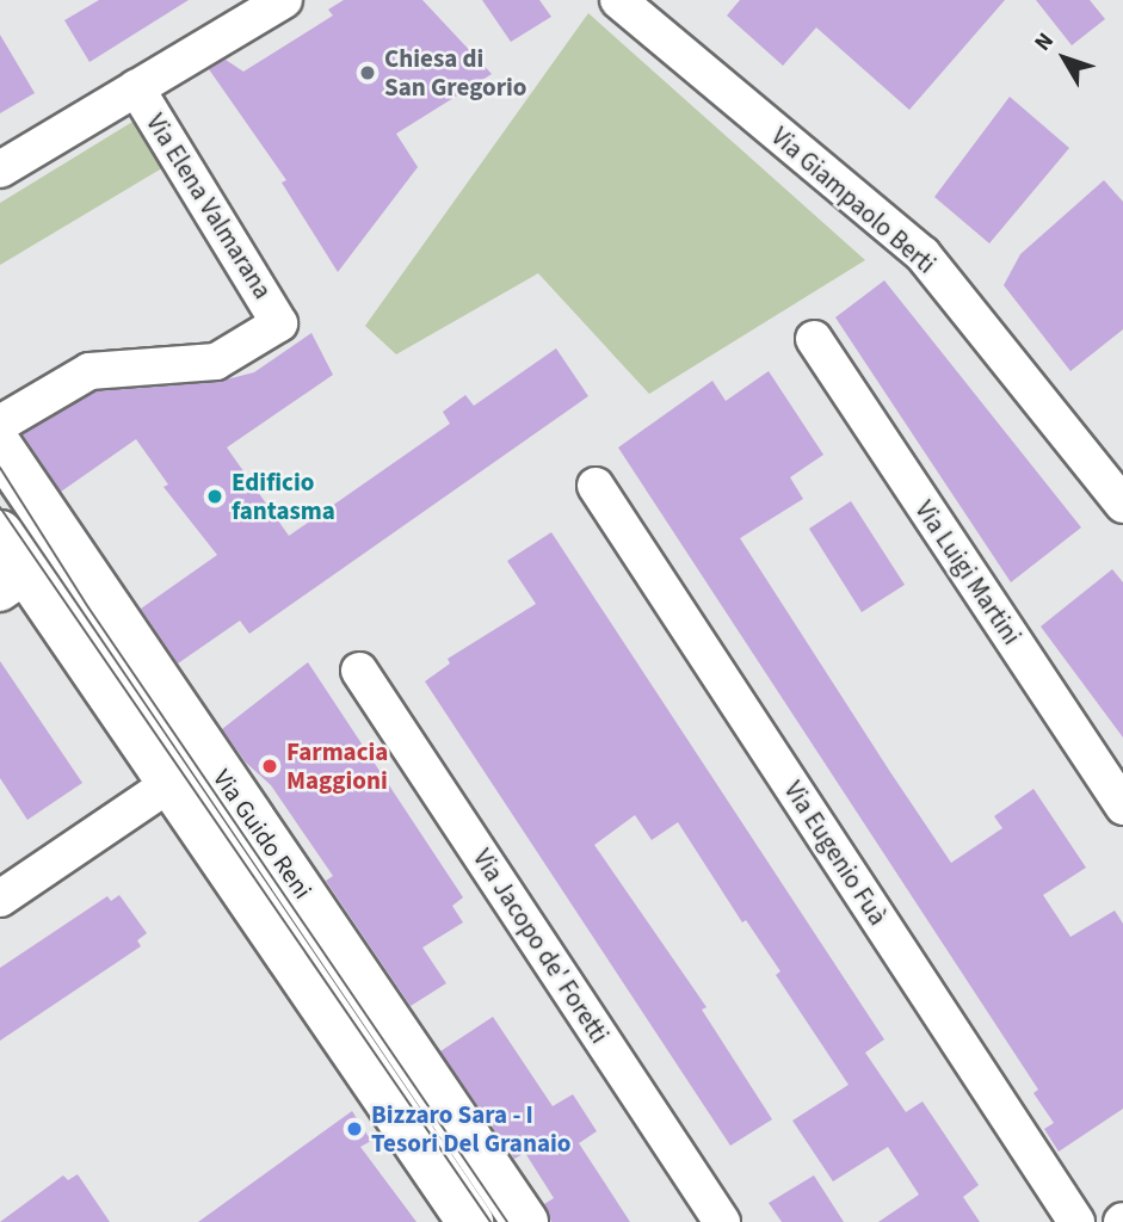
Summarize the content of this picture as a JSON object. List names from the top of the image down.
{
  "streets": {
    "street": [
      "Via Giampaolo Berti",
      "Via Elena Valmarana",
      "Via Luigi Martini",
      "Via Guido Reni",
      "Via Eugenio Fuà",
      "Via Jacopo de' Foretti"
    ]
  },
  "places": [
    "Chiesa di San Gregorio",
    "Edificio fantasma",
    "Farmacia Maggioni",
    "Bizzaro Sara - I Tesori Del Granaio"
  ],
  "north": "top left"
}
